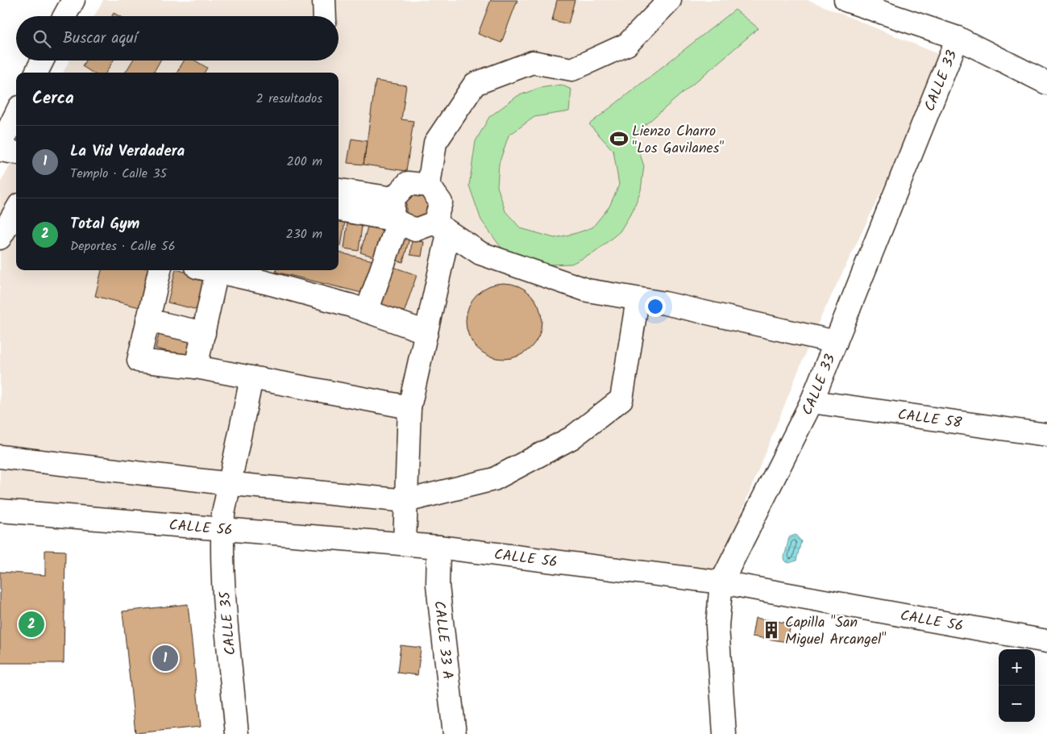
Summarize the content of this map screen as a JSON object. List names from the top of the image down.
{
  "streets": {
    "street": [
      "CALLE 33",
      "CALLE 58",
      "CALLE 56",
      "CALLE 35",
      "CALLE 33 A"
    ]
  },
  "crossings": [
    ["CALLE 33", "CALLE 58"],
    ["CALLE 33", "CALLE 56"],
    ["CALLE 56", "CALLE 35"],
    ["CALLE 56", "CALLE 33 A"]
  ],
  "places": {
    "sports": ["Lienzo Charro \"Los Gavilanes\""],
    "building": ["Capilla \"San Miguel Arcangel\""]
  },
  "page": {
    "search": "Buscar aquí",
    "heading": ["Cerca", "2 resultados"],
    "list": [
      {
        "mark": "1",
        "name": "La Vid Verdadera",
        "note": "Templo · Calle 35",
        "value": "200 m"
      },
      {
        "mark": "2",
        "name": "Total Gym",
        "note": "Deportes · Calle 56",
        "value": "230 m"
      }
    ],
    "pins": ["2", "1"],
    "map_buttons": ["+", "−"]
  }
}
